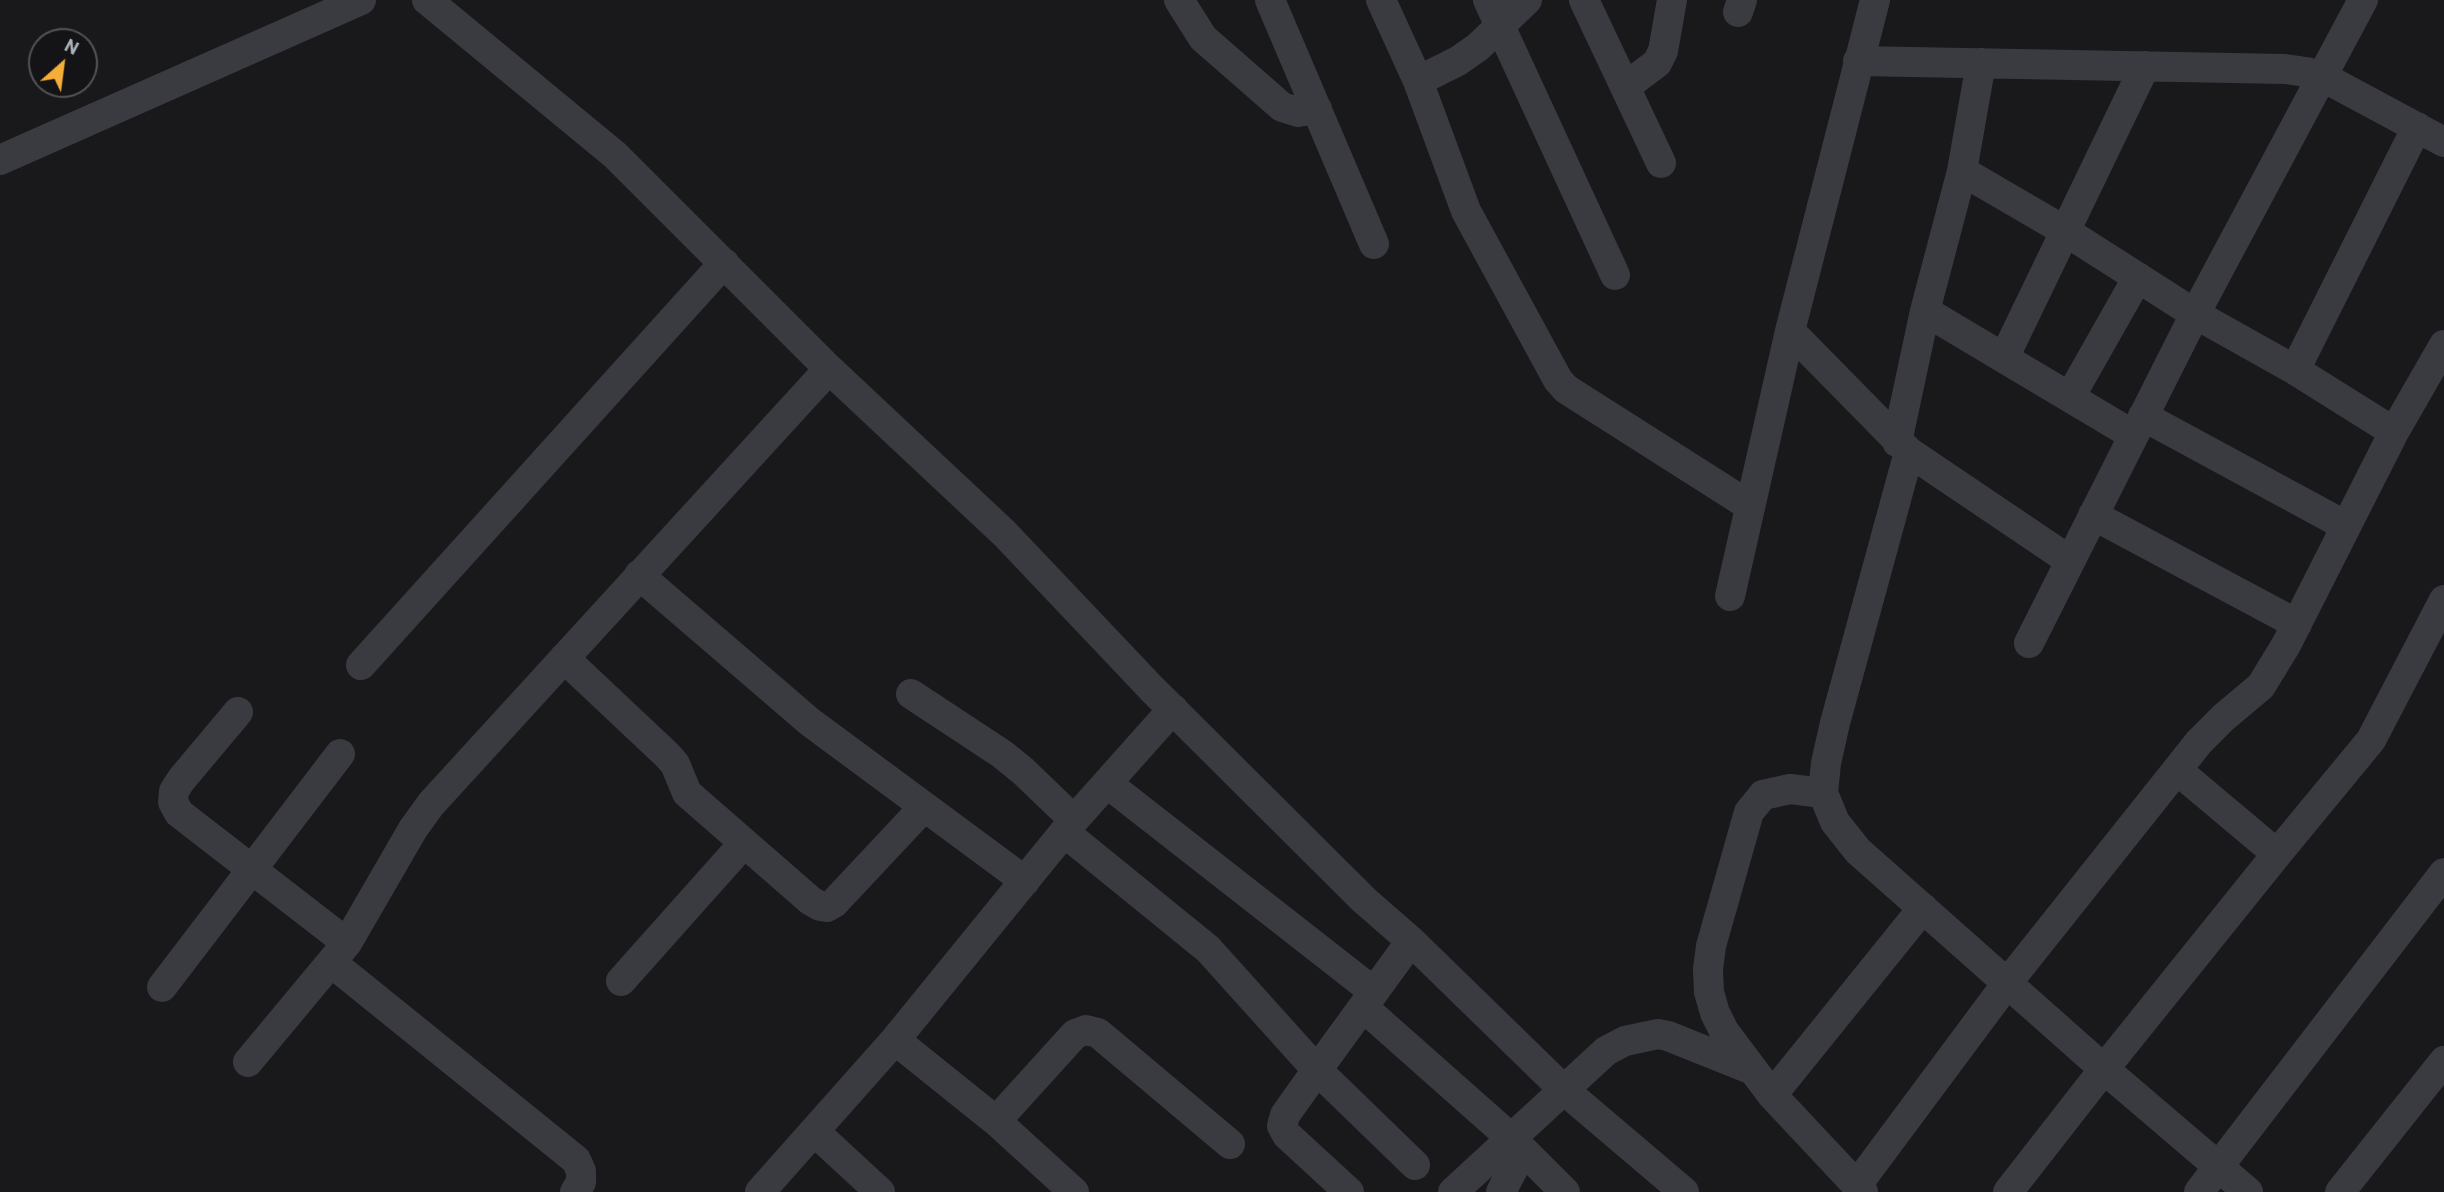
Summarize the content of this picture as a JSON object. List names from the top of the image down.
{
  "north": "top right"
}
